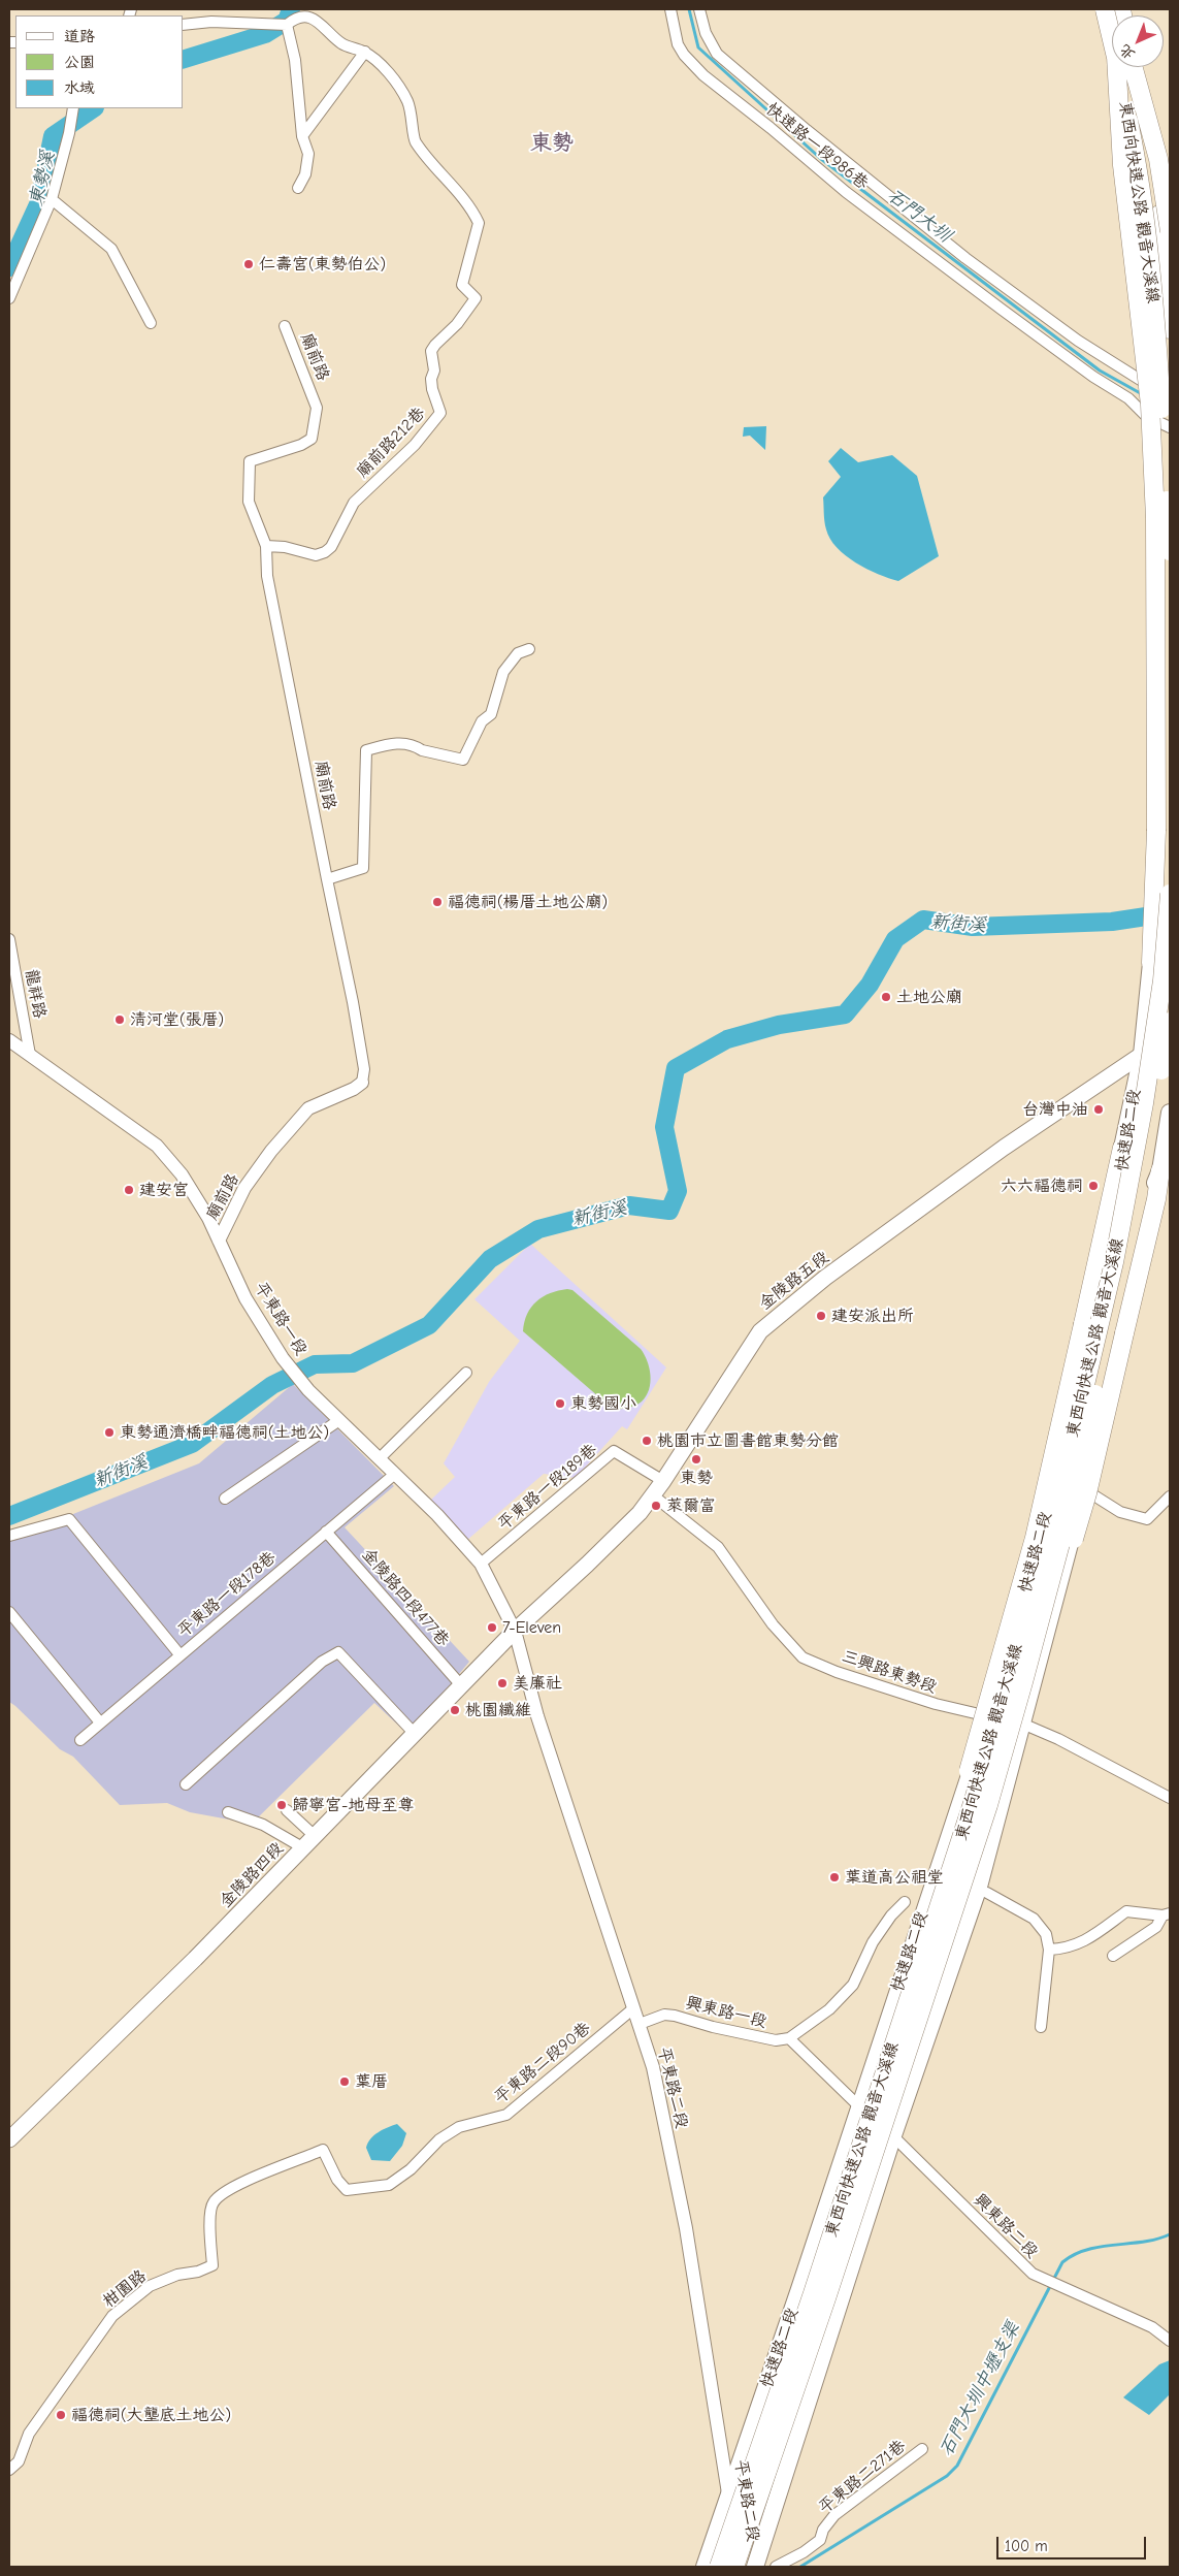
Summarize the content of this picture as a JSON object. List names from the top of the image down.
{
  "streets": {
    "highway": ["東西向快速公路 觀音大溪線"],
    "main road": ["快速路二段", "金陵路五段", "金陵路四段"],
    "street": [
      "快速路一段986巷",
      "廟前路",
      "廟前路212巷",
      "龍祥路",
      "平東路一段",
      "平東路一段189巷",
      "平東路一段178巷",
      "金陵路四段477巷",
      "三興路東勢段",
      "興東路一段",
      "平東路二段90巷",
      "平東路二段",
      "興東路二段",
      "柑園路",
      "平東路二271巷"
    ]
  },
  "crossings": [
    ["廟前路", "廟前路212巷"],
    ["廟前路", "平東路一段"],
    ["龍祥路", "平東路一段"],
    ["快速路二段", "金陵路五段"],
    ["快速路二段", "三興路東勢段"],
    ["快速路二段", "平東路二段"],
    ["快速路二段", "興東路二段"],
    ["金陵路五段", "平東路一段"],
    ["金陵路五段", "平東路一段189巷"],
    ["金陵路五段", "三興路東勢段"],
    ["金陵路五段", "金陵路四段"],
    ["金陵路五段", "平東路二段"],
    ["平東路一段", "平東路一段189巷"],
    ["平東路一段", "平東路一段178巷"],
    ["平東路一段", "金陵路四段"],
    ["平東路一段", "平東路二段"],
    ["平東路一段178巷", "金陵路四段477巷"],
    ["金陵路四段477巷", "金陵路四段"],
    ["金陵路四段", "平東路二段"],
    ["興東路一段", "平東路二段"],
    ["平東路二段90巷", "平東路二段"],
    ["平東路二段90巷", "柑園路"]
  ],
  "districts": ["東勢"],
  "water": [
    "東勢溪",
    "石門大圳",
    "新街溪",
    "石門大圳中壢支渠"
  ],
  "places": [
    "仁壽宮(東勢伯公)",
    "福德祠(楊厝土地公廟)",
    "土地公廟",
    "清河堂(張厝)",
    "台灣中油",
    "六六福德祠",
    "建安宮",
    "建安派出所",
    "東勢國小",
    "東勢通濟橋畔福德祠(土地公)",
    "桃園市立圖書館東勢分館",
    "東勢",
    "萊爾富",
    "7-Eleven",
    "美廉社",
    "桃園纖維",
    "歸寧宮-地母至尊",
    "葉道高公祖堂",
    "葉厝",
    "福德祠(大壟底土地公)"
  ],
  "legend": ["道路", "公園", "水域"],
  "scale_bar": "100 m",
  "north": "bottom left"
}
